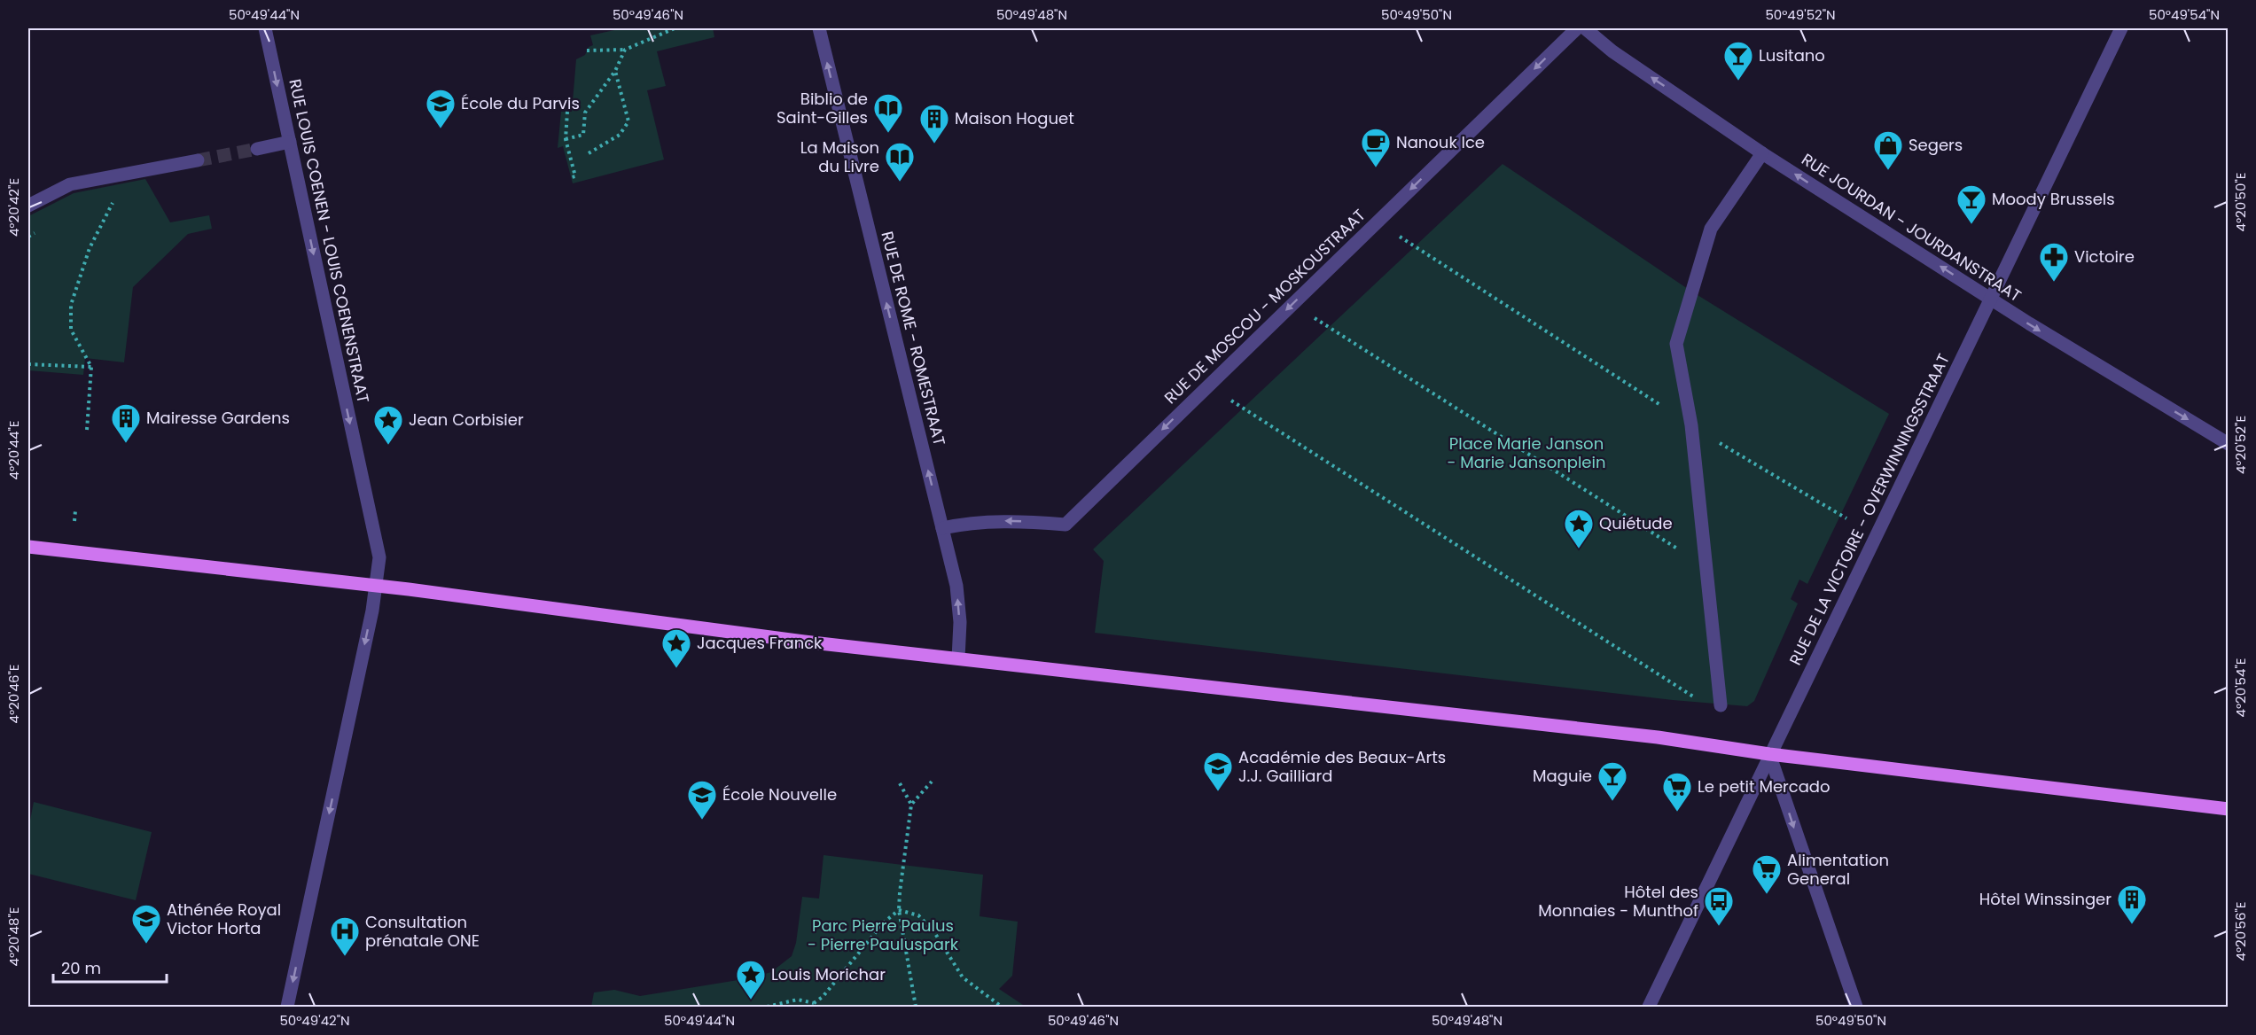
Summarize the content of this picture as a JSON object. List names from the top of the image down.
{
  "streets": {
    "street": [
      "RUE JOURDAN - JOURDANSTRAAT",
      "RUE LOUIS COENEN - LOUIS COENENSTRAAT",
      "RUE DE MOSCOU - MOSKOUSTRAAT",
      "RUE DE ROME - ROMESTRAAT",
      "RUE DE LA VICTOIRE - OVERWINNINGSSTRAAT"
    ]
  },
  "crossings": [
    ["RUE JOURDAN - JOURDANSTRAAT", "RUE DE LA VICTOIRE - OVERWINNINGSSTRAAT"],
    ["RUE DE MOSCOU - MOSKOUSTRAAT", "RUE DE ROME - ROMESTRAAT"]
  ],
  "one_way": ["RUE LOUIS COENEN - LOUIS COENENSTRAAT", "RUE DE MOSCOU - MOSKOUSTRAAT", "RUE DE ROME - ROMESTRAAT"],
  "parks": ["Place Marie Janson - Marie Jansonplein", "Parc Pierre Paulus - Pierre Pauluspark"],
  "places": {
    "bar": ["Lusitano", "Moody Brussels", "Maguie"],
    "school or university": [
      "École du Parvis",
      "Académie des Beaux-Arts J.J. Gailliard",
      "École Nouvelle",
      "Athénée Royal Victor Horta"
    ],
    "library": ["Biblio de Saint-Gilles", "La Maison du Livre"],
    "building": ["Maison Hoguet", "Mairesse Gardens", "Hôtel Winssinger"],
    "cafe": ["Nanouk Ice"],
    "shop": ["Segers"],
    "pharmacy": ["Victoire"],
    "place": [
      "Jean Corbisier",
      "Quiétude",
      "Jacques Franck",
      "Louis Morichar"
    ],
    "supermarket": ["Le petit Mercado", "Alimentation General"],
    "bus stop": ["Hôtel des Monnaies - Munthof"],
    "hospital": ["Consultation prénatale ONE"]
  },
  "scale_bar": "20 m",
  "coordinates": [
    "50°49'44\"N",
    "50°49'46\"N",
    "50°49'48\"N",
    "50°49'50\"N",
    "50°49'52\"N",
    "50°49'54\"N",
    "4°20'50\"E",
    "4°20'42\"E",
    "4°20'52\"E",
    "4°20'44\"E",
    "4°20'54\"E",
    "4°20'46\"E",
    "4°20'56\"E",
    "4°20'48\"E",
    "50°49'42\"N"
  ]
}
